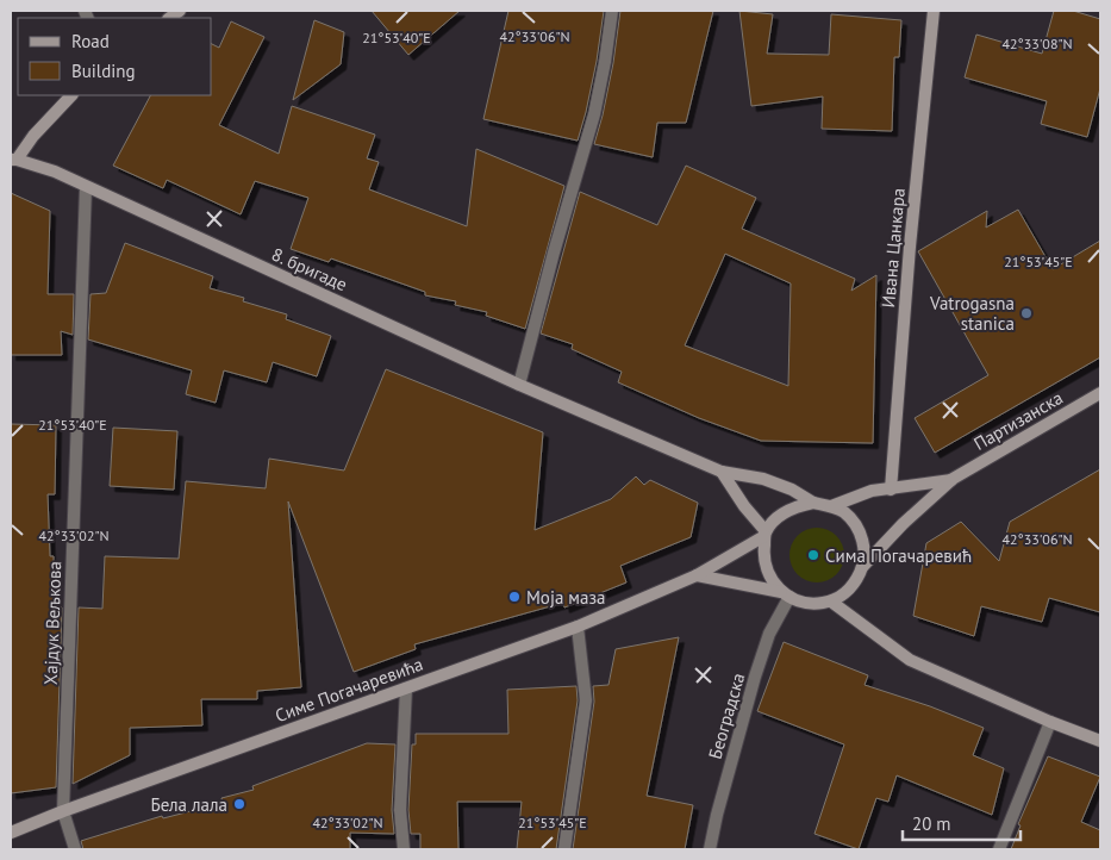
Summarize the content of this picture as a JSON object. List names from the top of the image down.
{
  "streets": {
    "street": [
      "Ивана Цанкара",
      "8. бригаде",
      "Партизанска",
      "Хајдук Вељкова",
      "Симе Погачаревића",
      "Београдска"
    ]
  },
  "crossings": [
    ["Ивана Цанкара", "Партизанска"],
    ["8. бригаде", "Партизанска"],
    ["8. бригаде", "Хајдук Вељкова"],
    ["8. бригаде", "Симе Погачаревића"],
    ["8. бригаде", "Београдска"],
    ["Партизанска", "Симе Погачаревића"],
    ["Партизанска", "Београдска"],
    ["Хајдук Вељкова", "Симе Погачаревића"],
    ["Симе Погачаревића", "Београдска"]
  ],
  "places": [
    "Vatrogasna stanica",
    "Сима Погачаревић",
    "Моја маза",
    "Бела лала"
  ],
  "legend": ["Road", "Building"],
  "scale_bar": "20 m",
  "coordinates": [
    "42°33'06\"N",
    "21°53'40\"E",
    "42°33'08\"N",
    "21°53'45\"E",
    "42°33'02\"N"
  ]
}
